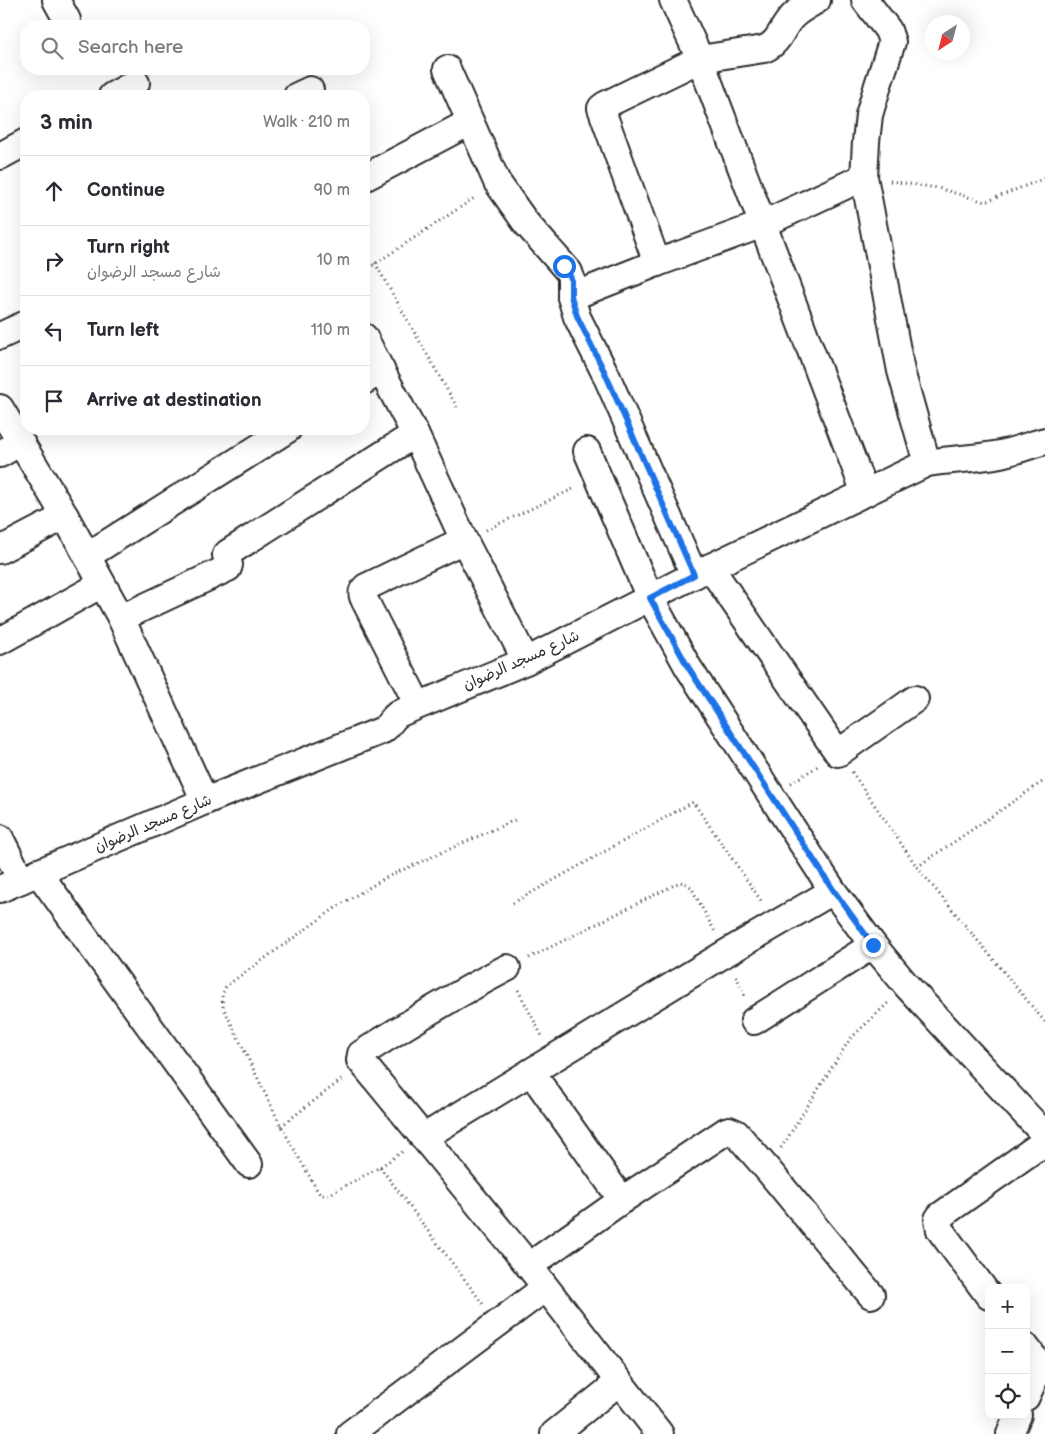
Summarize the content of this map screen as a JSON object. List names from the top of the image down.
{
  "streets": {
    "street": ["شارع مسجد الرضوان"]
  },
  "north": "bottom left",
  "page": {
    "search": "Search here",
    "heading": ["3 min", "Walk · 210 m"],
    "list": [
      ["Continue", "90 m"],
      ["Turn right", "شارع مسجد الرضوان", "10 m"],
      ["Turn left", "110 m"],
      "Arrive at destination"
    ],
    "map_buttons": ["+", "−"]
  }
}
